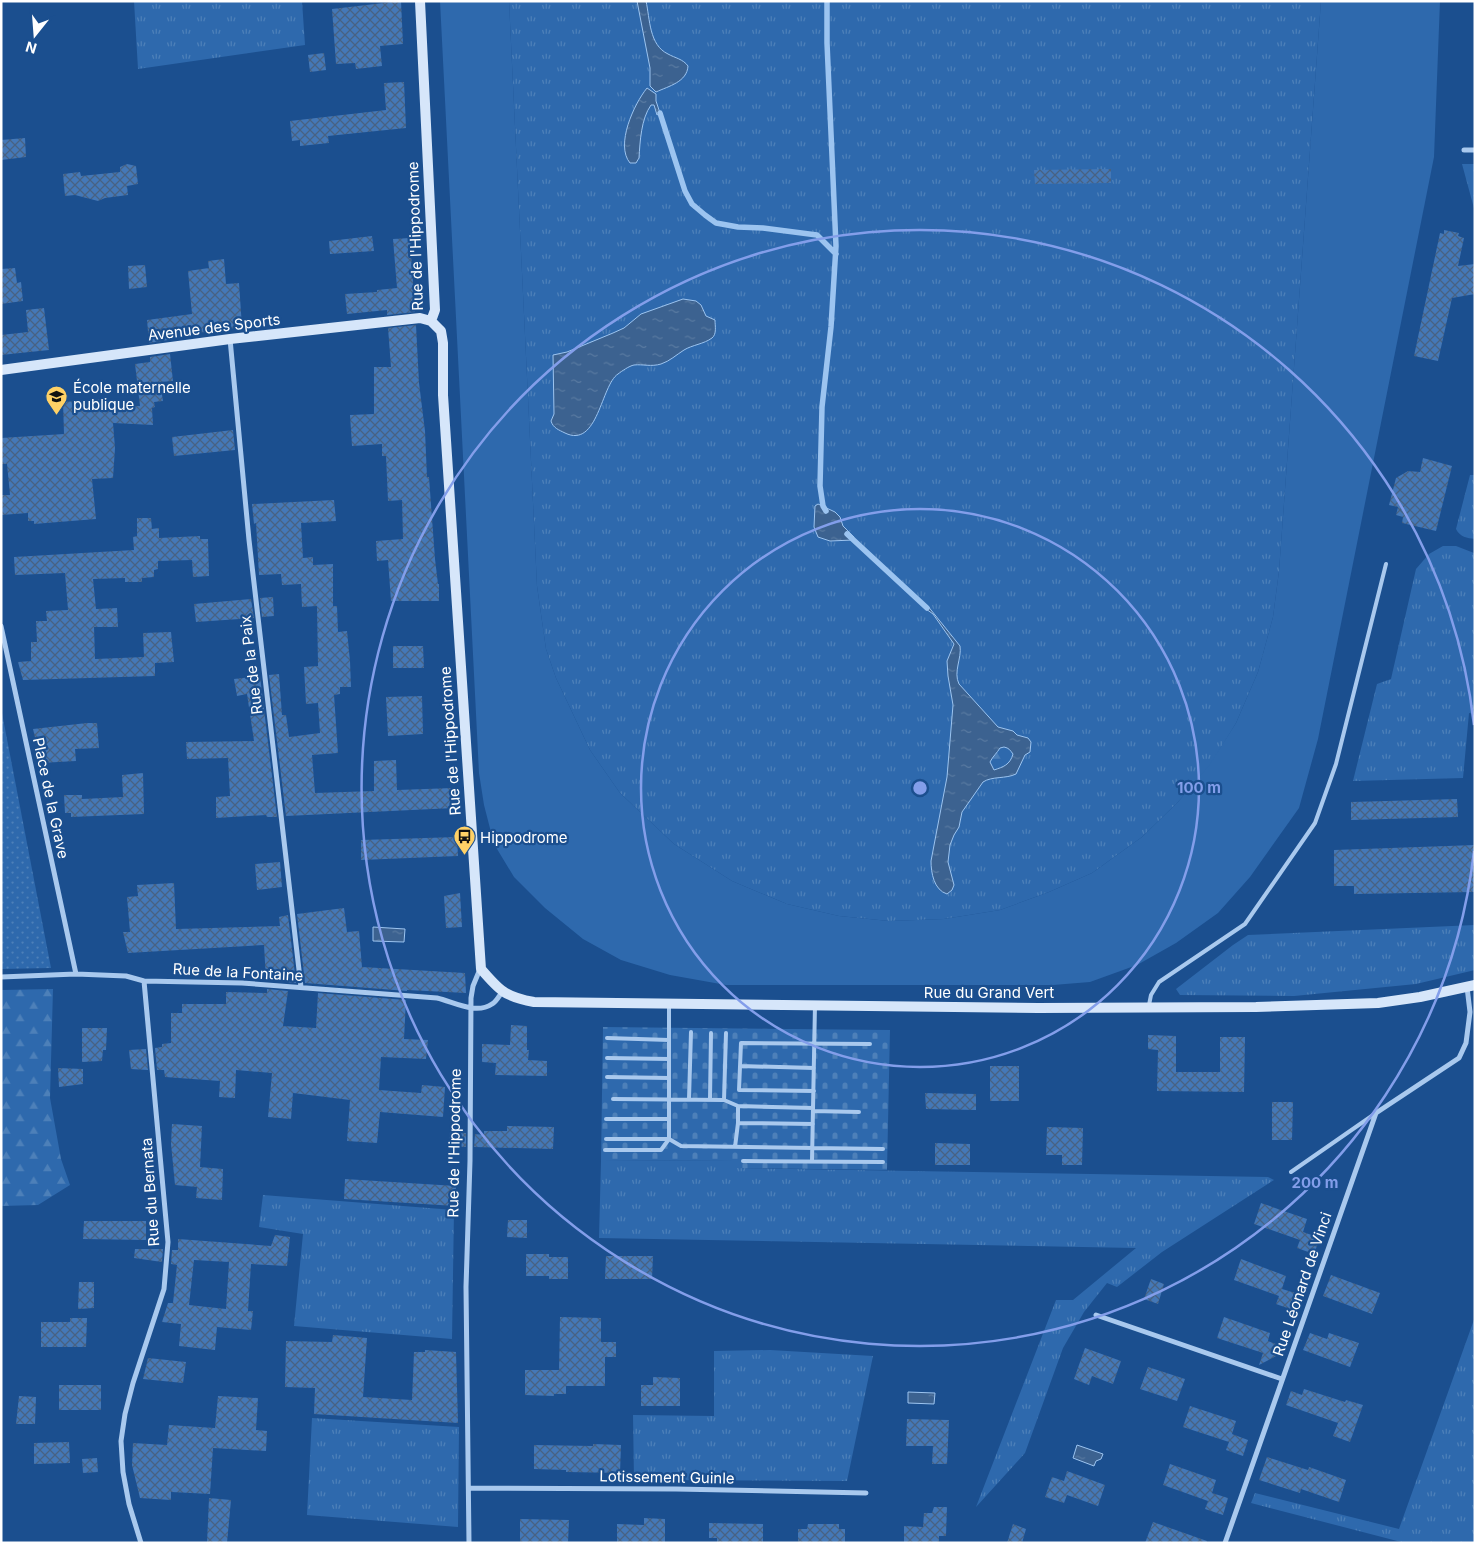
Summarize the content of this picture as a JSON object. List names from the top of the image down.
{
  "streets": {
    "main road": ["Rue de l'Hippodrome", "Avenue des Sports", "Rue du Grand Vert"],
    "street": [
      "Rue de la Paix",
      "Place de la Grave",
      "Rue de la Fontaine",
      "Rue du Bernata",
      "Rue Léonard de Vinci",
      "Lotissement Guinle"
    ]
  },
  "crossings": [
    ["Rue de l'Hippodrome", "Avenue des Sports"],
    ["Rue de l'Hippodrome", "Rue de la Fontaine"],
    ["Rue de l'Hippodrome", "Rue du Grand Vert"],
    ["Rue de l'Hippodrome", "Lotissement Guinle"],
    ["Avenue des Sports", "Rue de la Paix"],
    ["Rue de la Paix", "Rue de la Fontaine"],
    ["Place de la Grave", "Rue de la Fontaine"],
    ["Rue de la Fontaine", "Rue du Bernata"]
  ],
  "places": {
    "school or university": ["École maternelle publique"],
    "bus stop": ["Hippodrome"]
  },
  "north": "bottom",
  "rings": ["100 m", "200 m"]
}
